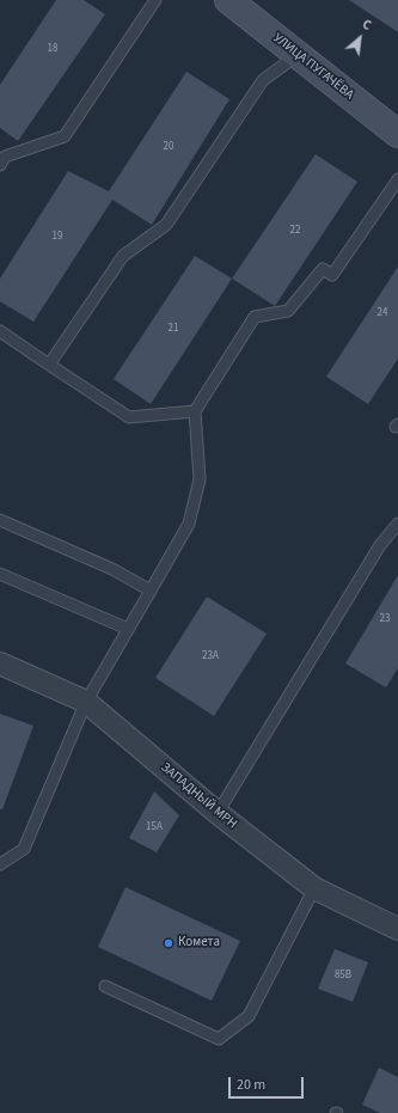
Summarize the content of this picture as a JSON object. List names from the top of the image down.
{
  "streets": {
    "street": ["УЛИЦА ПУГАЧЁВА", "ЗАПАДНЫЙ МРН"]
  },
  "places": ["Комета"],
  "house_numbers": [
    "18",
    "20",
    "22",
    "19",
    "24",
    "21",
    "23",
    "23А",
    "15А",
    "85В"
  ],
  "scale_bar": "20 m",
  "north": "top right"
}
